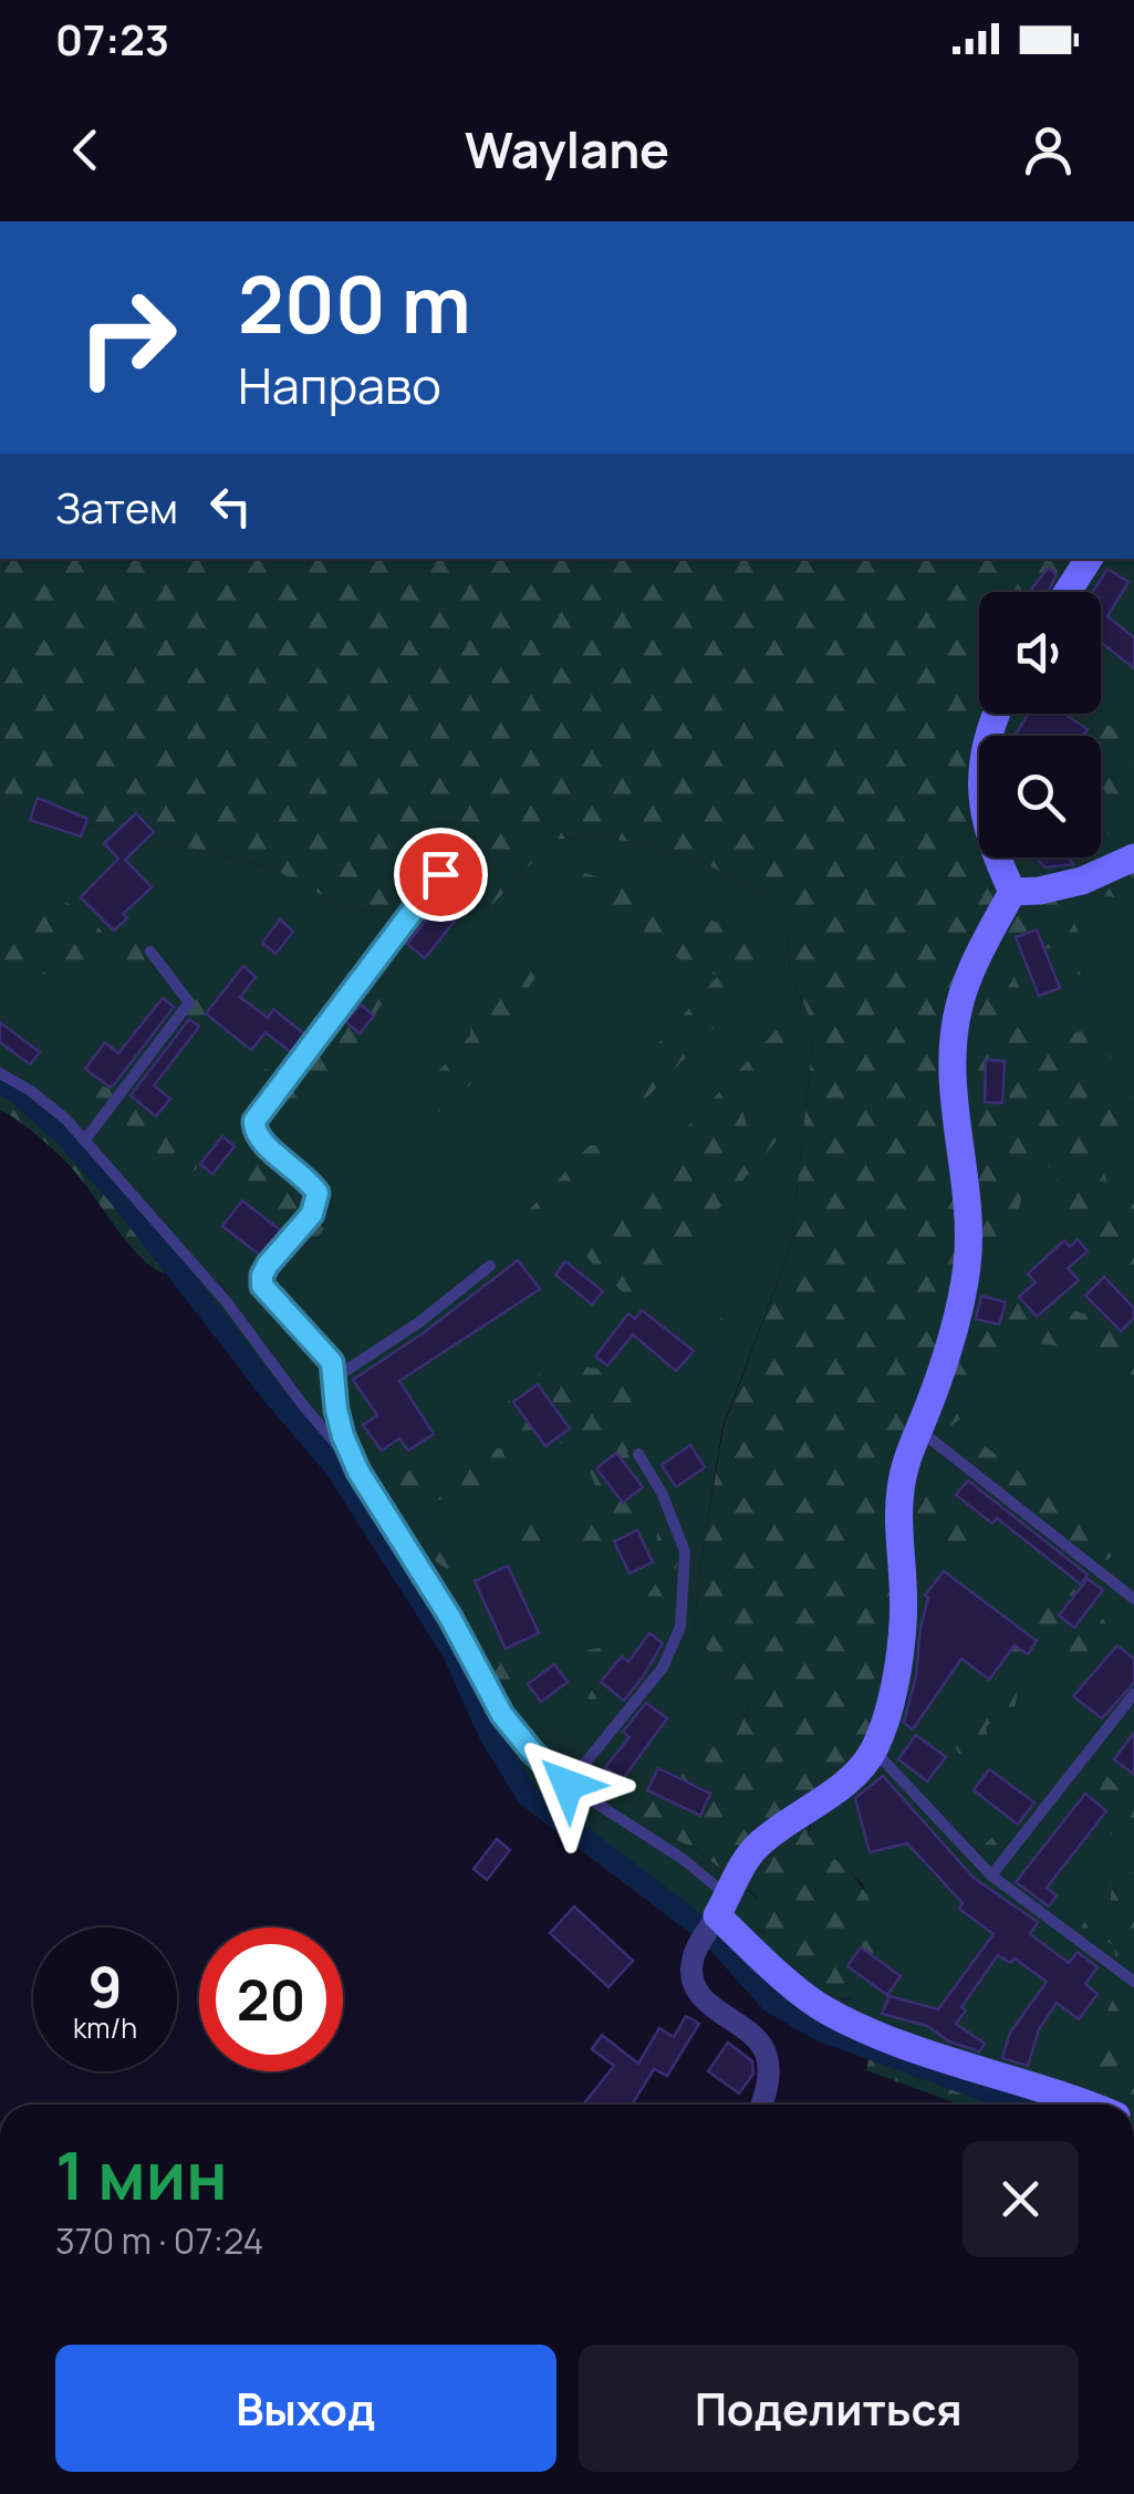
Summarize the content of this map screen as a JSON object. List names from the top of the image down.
{
  "page": {
    "status": "07:23",
    "header": "Waylane",
    "turn": ["200 m", "Направо"],
    "then": "Затем",
    "speed": "9 km/h",
    "limit": "20",
    "heading": ["1 мин", "370 m · 07:24"],
    "buttons": ["Выход", "Поделиться"]
  }
}
